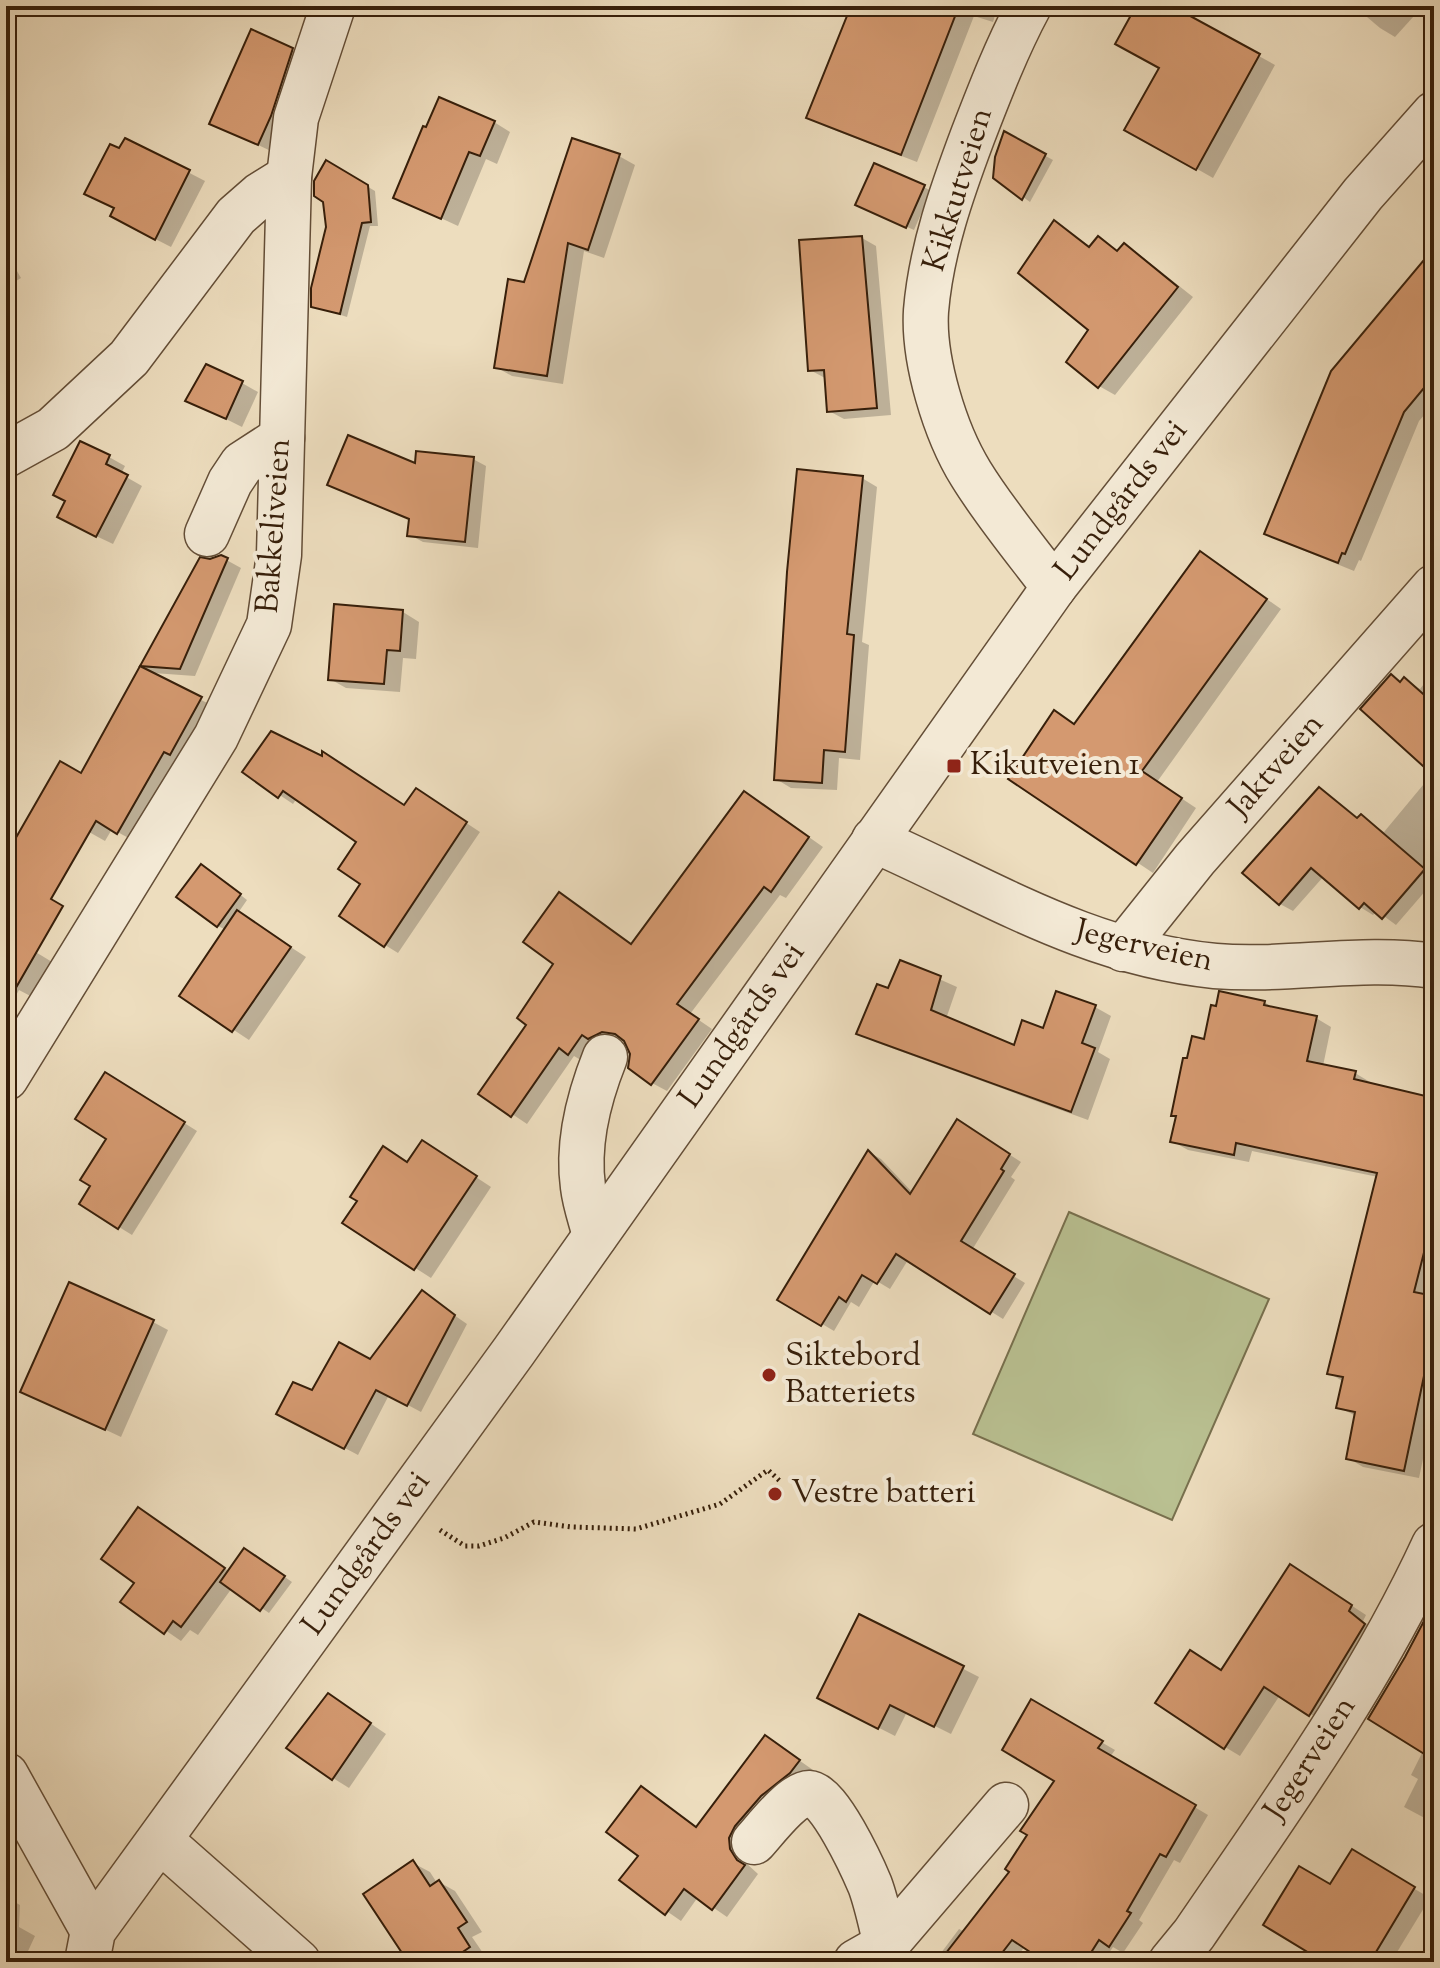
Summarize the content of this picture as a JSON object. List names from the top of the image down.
{
  "streets": {
    "street": [
      "Kikkutveien",
      "Lundgårds vei",
      "Bakkeliveien",
      "Jaktveien",
      "Jegerveien"
    ]
  },
  "crossings": [
    ["Kikkutveien", "Lundgårds vei"],
    ["Lundgårds vei", "Jegerveien"],
    ["Jaktveien", "Jegerveien"]
  ],
  "places": {
    "transit": ["Kikutveien 1"],
    "other": ["Siktebord Batteriets", "Vestre batteri"]
  }
}
